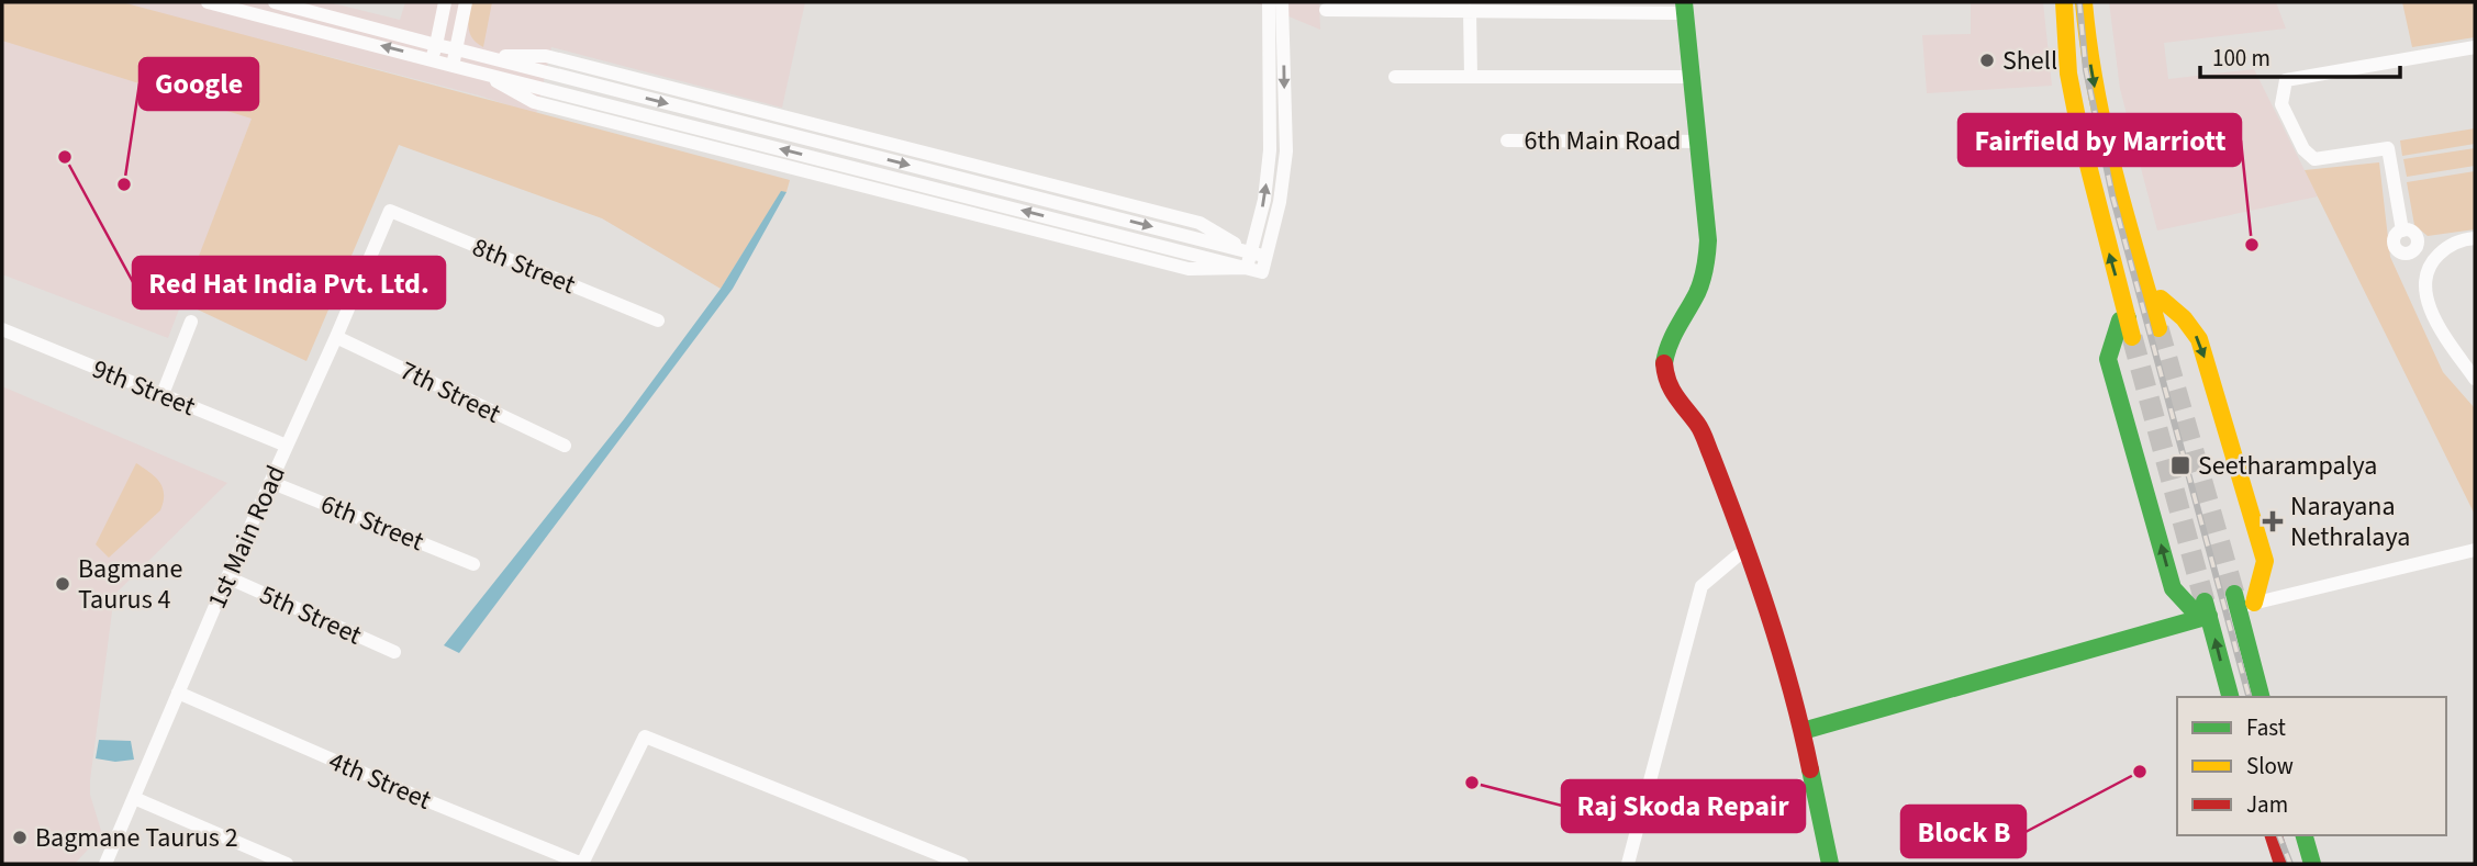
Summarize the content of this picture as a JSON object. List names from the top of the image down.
{
  "streets": {
    "street": [
      "6th Main Road",
      "8th Street",
      "9th Street",
      "7th Street",
      "6th Street",
      "1st Main Road",
      "5th Street",
      "4th Street"
    ]
  },
  "crossings": [
    ["8th Street", "1st Main Road"],
    ["9th Street", "1st Main Road"],
    ["7th Street", "1st Main Road"],
    ["6th Street", "1st Main Road"],
    ["1st Main Road", "5th Street"],
    ["1st Main Road", "4th Street"]
  ],
  "places": {
    "other": [
      "Shell",
      "Red Hat India Pvt. Ltd.",
      "Google",
      "Fairfield by Marriott",
      "Bagmane Taurus 4",
      "Block B",
      "Raj Skoda Repair",
      "Bagmane Taurus 2"
    ],
    "transit": ["Seetharampalya"],
    "health": ["Narayana Nethralaya"]
  },
  "legend": ["Fast", "Slow", "Jam"],
  "scale_bar": "100 m"
}
